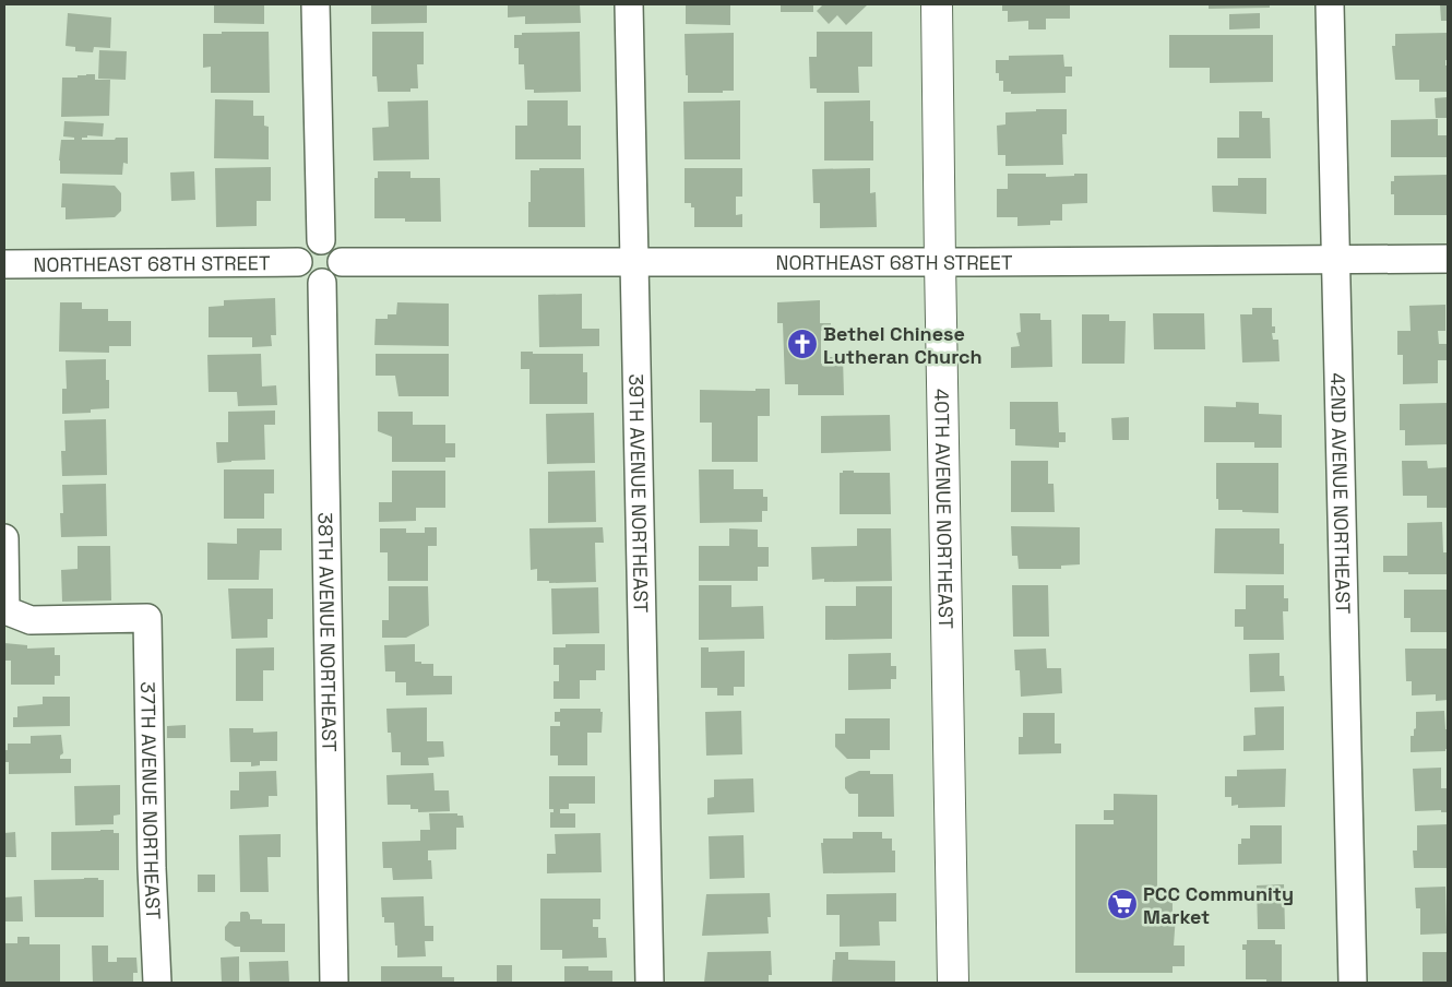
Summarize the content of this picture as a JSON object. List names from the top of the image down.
{
  "streets": {
    "street": [
      "NORTHEAST 68TH STREET",
      "39TH AVENUE NORTHEAST",
      "42ND AVENUE NORTHEAST",
      "40TH AVENUE NORTHEAST",
      "38TH AVENUE NORTHEAST",
      "37TH AVENUE NORTHEAST"
    ]
  },
  "crossings": [
    ["NORTHEAST 68TH STREET", "39TH AVENUE NORTHEAST"],
    ["NORTHEAST 68TH STREET", "42ND AVENUE NORTHEAST"],
    ["NORTHEAST 68TH STREET", "40TH AVENUE NORTHEAST"],
    ["NORTHEAST 68TH STREET", "38TH AVENUE NORTHEAST"]
  ],
  "places": {
    "church": ["Bethel Chinese Lutheran Church"],
    "supermarket": ["PCC Community Market"]
  }
}
